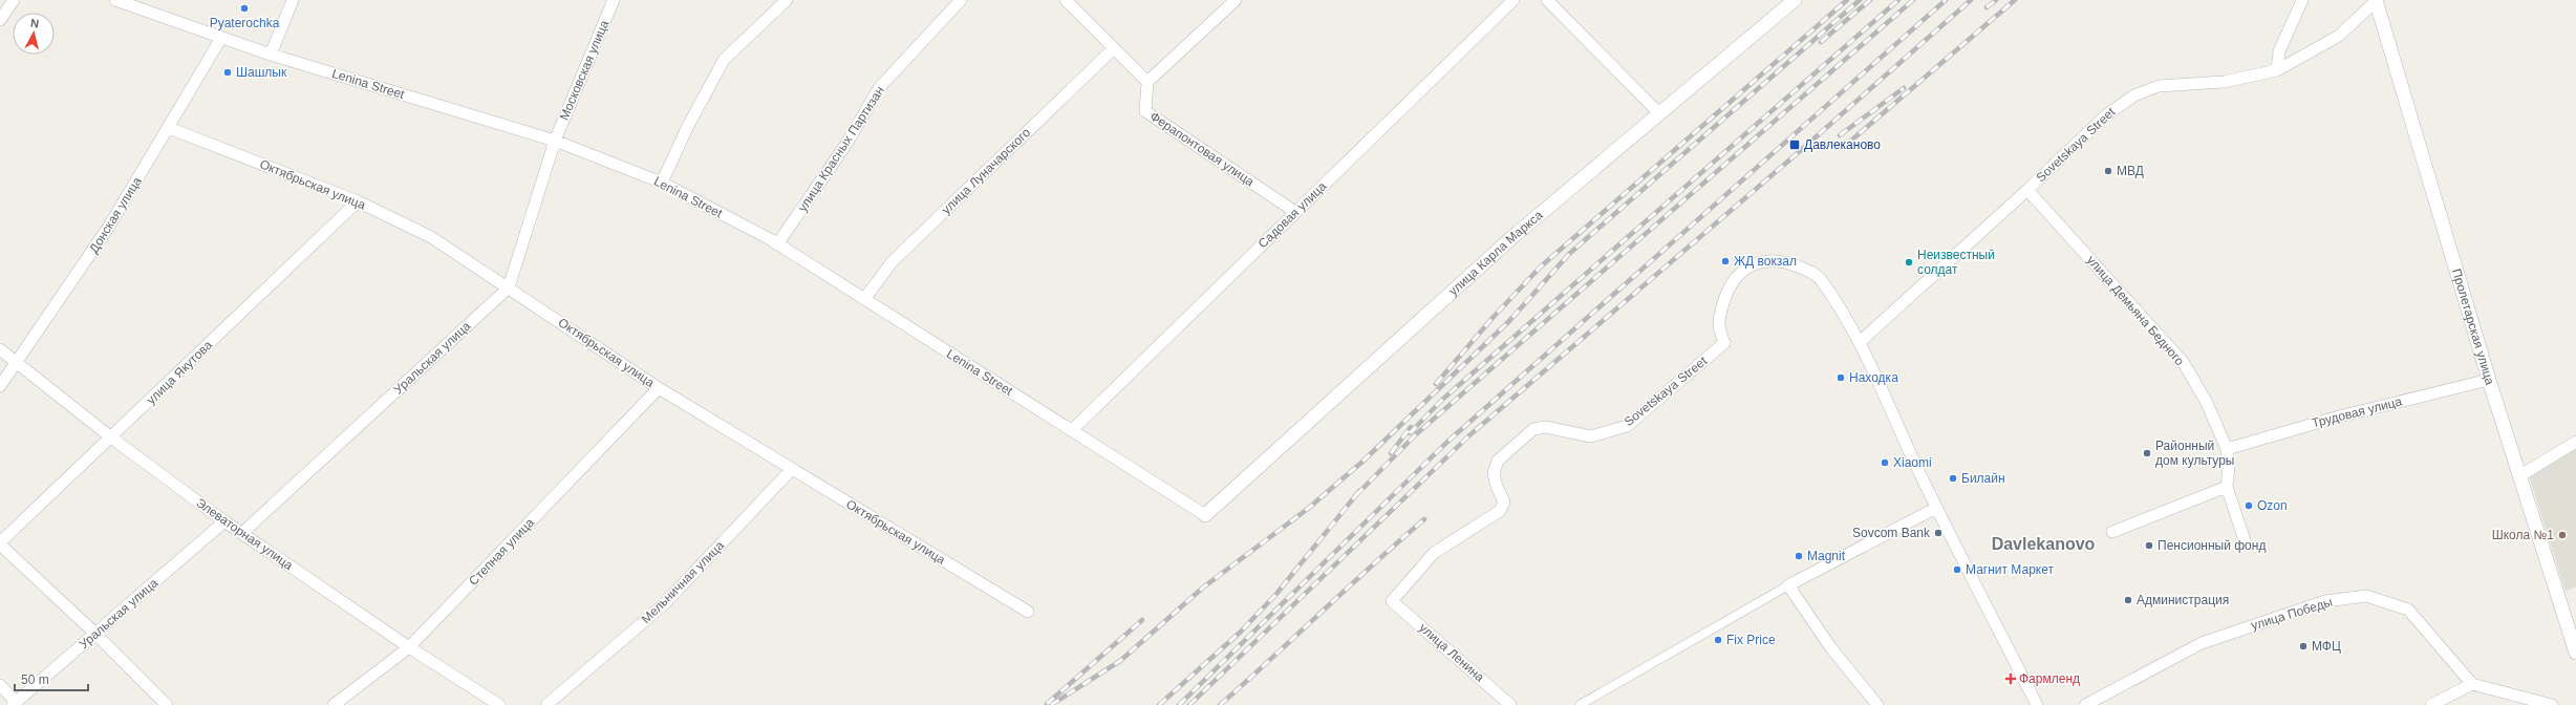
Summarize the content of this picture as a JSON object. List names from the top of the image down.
{
  "streets": {
    "street": [
      "Московская улица",
      "Lenina Street",
      "Sovetskaya Street",
      "улица Красных Партизан",
      "Ферапонтовая улица",
      "улица Луначарского",
      "Октябрьская улица",
      "Донская улица",
      "Садовая улица",
      "улица Карла Маркса",
      "улица Демьяна Бедного",
      "Пролетарская улица",
      "Уральская улица",
      "улица Якутова",
      "Трудовая улица",
      "Элеваторная улица",
      "Степная улица",
      "Мельничная улица",
      "улица Победы",
      "улица Ленина"
    ]
  },
  "crossings": [
    ["Московская улица", "Lenina Street"],
    ["Московская улица", "Уральская улица"],
    ["Lenina Street", "улица Красных Партизан"],
    ["Lenina Street", "улица Луначарского"],
    ["Lenina Street", "Донская улица"],
    ["Lenina Street", "Садовая улица"],
    ["Lenina Street", "улица Карла Маркса"],
    ["Lenina Street", "Уральская улица"],
    ["Sovetskaya Street", "улица Демьяна Бедного"],
    ["Sovetskaya Street", "Пролетарская улица"],
    ["Sovetskaya Street", "улица Ленина"],
    ["Ферапонтовая улица", "Садовая улица"],
    ["Октябрьская улица", "Донская улица"],
    ["Октябрьская улица", "Уральская улица"],
    ["Октябрьская улица", "улица Якутова"],
    ["Октябрьская улица", "Степная улица"],
    ["Октябрьская улица", "Мельничная улица"],
    ["Донская улица", "Элеваторная улица"],
    ["улица Демьяна Бедного", "Трудовая улица"],
    ["Пролетарская улица", "Трудовая улица"],
    ["Уральская улица", "Элеваторная улица"],
    ["улица Якутова", "Элеваторная улица"],
    ["Элеваторная улица", "Степная улица"]
  ],
  "districts": ["Davlekanovo"],
  "places": {
    "other": [
      "Pyaterochka",
      "Шашлык",
      "МВД",
      "ЖД вокзал",
      "Неизвестный солдат",
      "Находка",
      "Районный дом культуры",
      "Xiaomi",
      "Билайн",
      "Ozon",
      "Sovcom Bank",
      "Школа №1",
      "Пенсионный фонд",
      "Magnit",
      "Магнит Маркет",
      "Администрация",
      "Fix Price",
      "МФЦ"
    ],
    "transit": ["Давлеканово"],
    "health": ["Фармленд"]
  },
  "scale_bar": "50 m",
  "north": "top"
}
